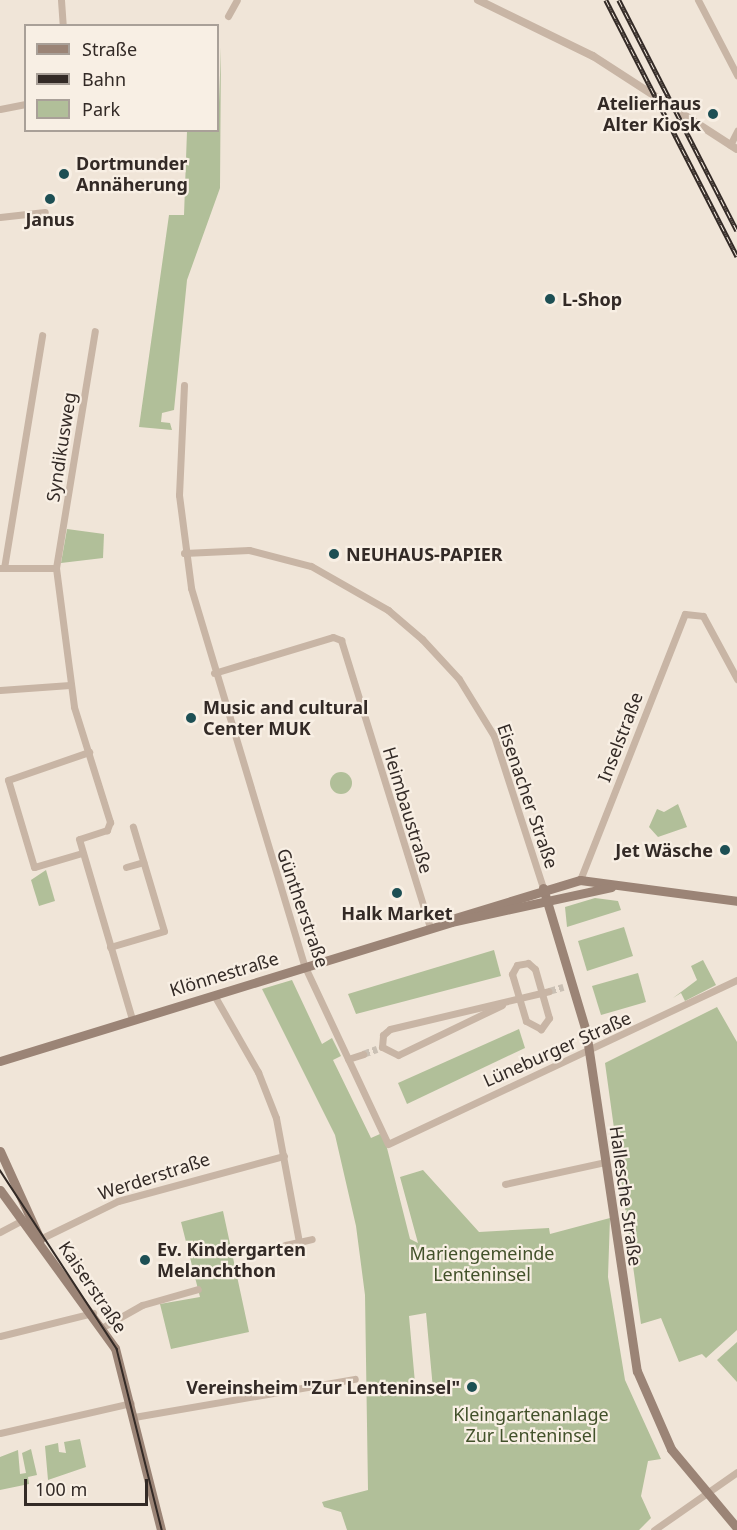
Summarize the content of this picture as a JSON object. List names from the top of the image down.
{
  "streets": {
    "main road": ["Klönnestraße", "Hallesche Straße", "Kaiserstraße"],
    "street": [
      "Syndikusweg",
      "Inselstraße",
      "Eisenacher Straße",
      "Heimbaustraße",
      "Güntherstraße",
      "Lüneburger Straße",
      "Werderstraße"
    ]
  },
  "crossings": [
    ["Inselstraße", "Klönnestraße"],
    ["Eisenacher Straße", "Güntherstraße"],
    ["Eisenacher Straße", "Klönnestraße"],
    ["Eisenacher Straße", "Hallesche Straße"],
    ["Heimbaustraße", "Güntherstraße"],
    ["Heimbaustraße", "Klönnestraße"],
    ["Güntherstraße", "Klönnestraße"],
    ["Güntherstraße", "Lüneburger Straße"],
    ["Klönnestraße", "Hallesche Straße"],
    ["Lüneburger Straße", "Hallesche Straße"],
    ["Werderstraße", "Kaiserstraße"]
  ],
  "parks": ["Mariengemeinde Lenteninsel", "Kleingartenanlage Zur Lenteninsel"],
  "places": [
    "Atelierhaus Alter Kiosk",
    "Dortmunder Annäherung",
    "Janus",
    "L-Shop",
    "NEUHAUS-PAPIER",
    "Music and cultural Center MUK",
    "Jet Wäsche",
    "Halk Market",
    "Ev. Kindergarten Melanchthon",
    "Vereinsheim \"Zur Lenteninsel\""
  ],
  "legend": ["Straße", "Bahn", "Park"],
  "scale_bar": "100 m"
}
